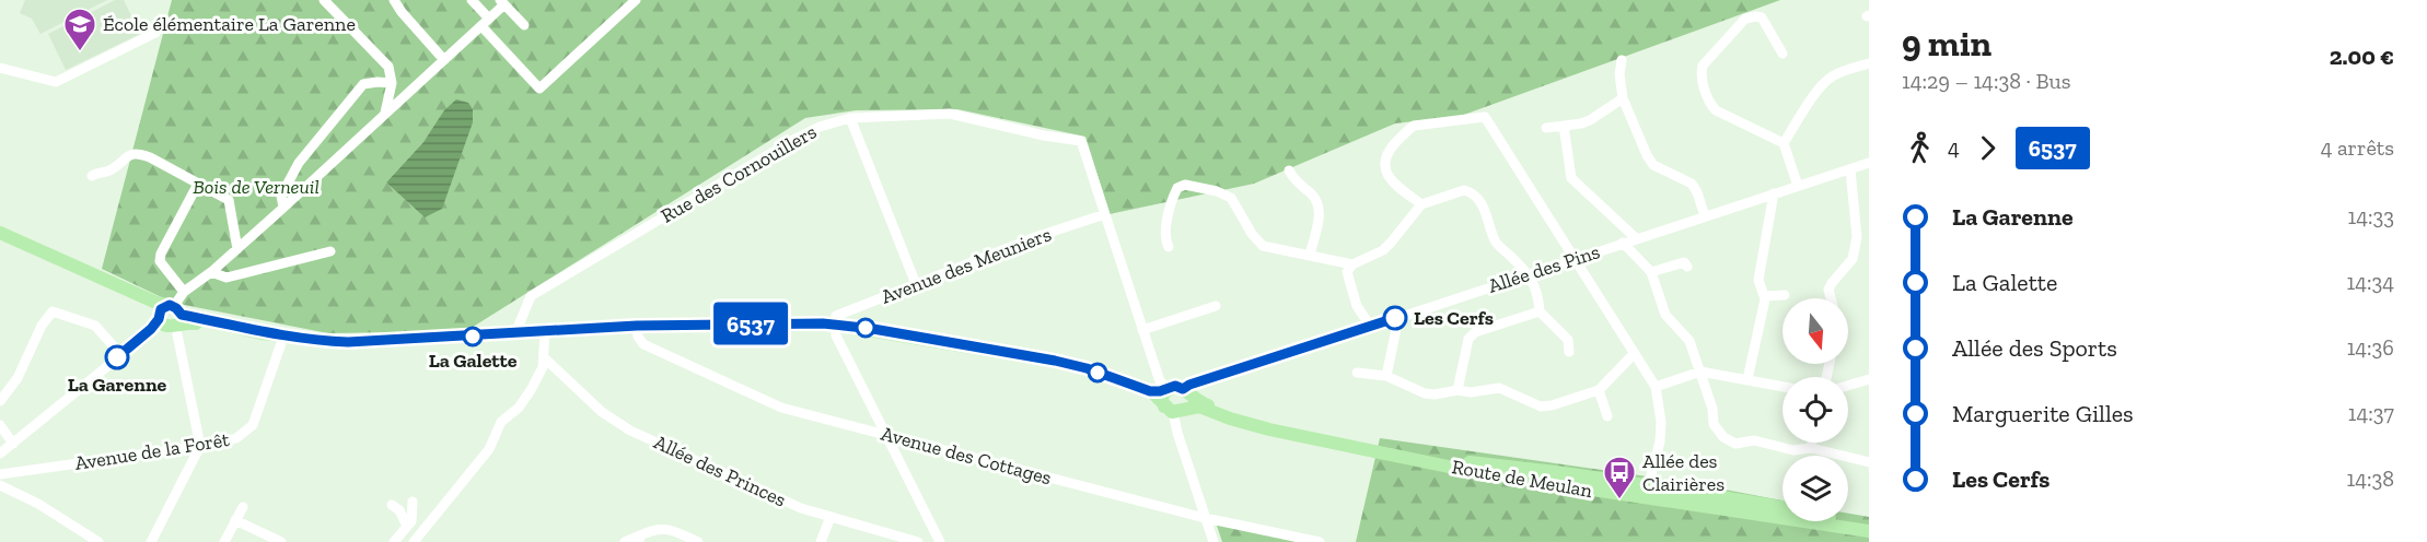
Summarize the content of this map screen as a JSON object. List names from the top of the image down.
{
  "streets": {
    "main road": ["Route de Meulan"],
    "street": [
      "Rue des Cornouillers",
      "Avenue des Meuniers",
      "Allée des Pins",
      "Avenue de la Forêt",
      "Avenue des Cottages",
      "Allée des Princes"
    ]
  },
  "crossings": [
    ["Rue des Cornouillers", "Avenue des Meuniers"],
    ["Allée des Pins", "Route de Meulan"]
  ],
  "parks": ["Bois de Verneuil"],
  "places": {
    "school or university": ["École élémentaire La Garenne"],
    "other": ["Les Cerfs", "La Galette", "La Garenne"],
    "bus stop": ["Allée des Clairières"]
  },
  "lines": ["bus line 6537"],
  "north": "bottom",
  "page": {
    "on_map": "6537",
    "heading": ["9 min", "14:29 – 14:38 · Bus", "2.00 €"],
    "legs": ["4", "6537", "4 arrêts"],
    "list": [
      {
        "name": "La Garenne",
        "value": "14:33"
      },
      {
        "name": "La Galette",
        "value": "14:34"
      },
      {
        "name": "Allée des Sports",
        "value": "14:36"
      },
      {
        "name": "Marguerite Gilles",
        "value": "14:37"
      },
      {
        "name": "Les Cerfs",
        "value": "14:38"
      }
    ]
  }
}
